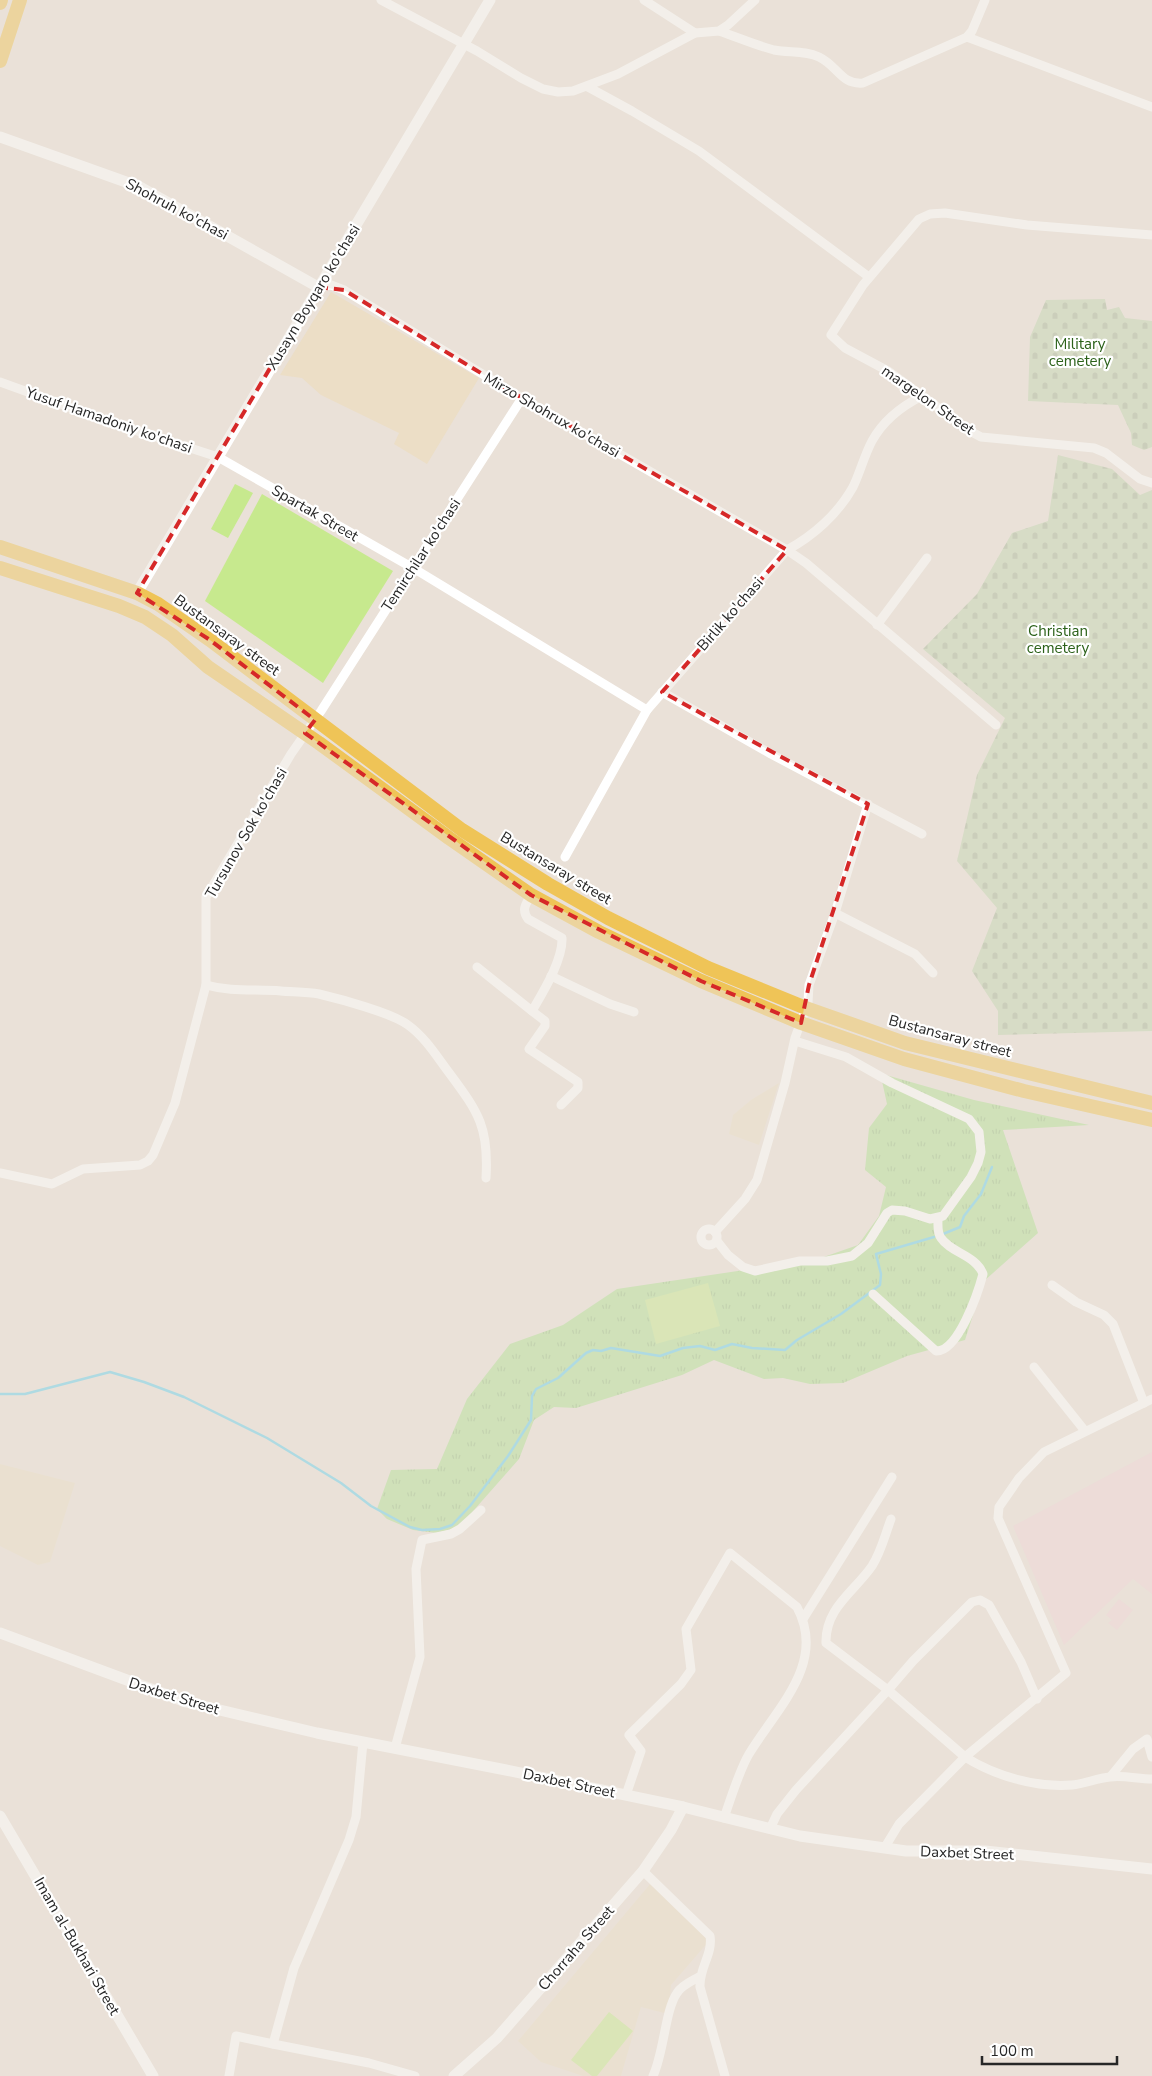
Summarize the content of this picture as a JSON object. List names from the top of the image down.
{
  "streets": {
    "main road": [
      "Shohruh ko'chasi",
      "Xusayn Boyqaro ko'chasi",
      "Bustansaray street",
      "Daxbet Street",
      "Imam al-Bukhari Street",
      "Chorraha Street"
    ],
    "street": [
      "margelon Street",
      "Mirzo Shohrux ko'chasi",
      "Yusuf Hamadoniy ko'chasi",
      "Spartak Street",
      "Temirchilar ko'chasi",
      "Birlik ko'chasi",
      "Tursunov Sok ko'chasi"
    ]
  },
  "crossings": [
    ["Shohruh ko'chasi", "Xusayn Boyqaro ko'chasi"],
    ["Shohruh ko'chasi", "Mirzo Shohrux ko'chasi"],
    ["Xusayn Boyqaro ko'chasi", "Mirzo Shohrux ko'chasi"],
    ["Xusayn Boyqaro ko'chasi", "Yusuf Hamadoniy ko'chasi"],
    ["Xusayn Boyqaro ko'chasi", "Spartak Street"],
    ["Xusayn Boyqaro ko'chasi", "Bustansaray street"],
    ["margelon Street", "Birlik ko'chasi"],
    ["Mirzo Shohrux ko'chasi", "Temirchilar ko'chasi"],
    ["Mirzo Shohrux ko'chasi", "Birlik ko'chasi"],
    ["Yusuf Hamadoniy ko'chasi", "Spartak Street"],
    ["Spartak Street", "Temirchilar ko'chasi"],
    ["Spartak Street", "Birlik ko'chasi"],
    ["Temirchilar ko'chasi", "Bustansaray street"],
    ["Temirchilar ko'chasi", "Tursunov Sok ko'chasi"],
    ["Bustansaray street", "Tursunov Sok ko'chasi"],
    ["Daxbet Street", "Chorraha Street"]
  ],
  "parks": ["Military cemetery", "Christian cemetery"],
  "scale_bar": "100 m"
}
